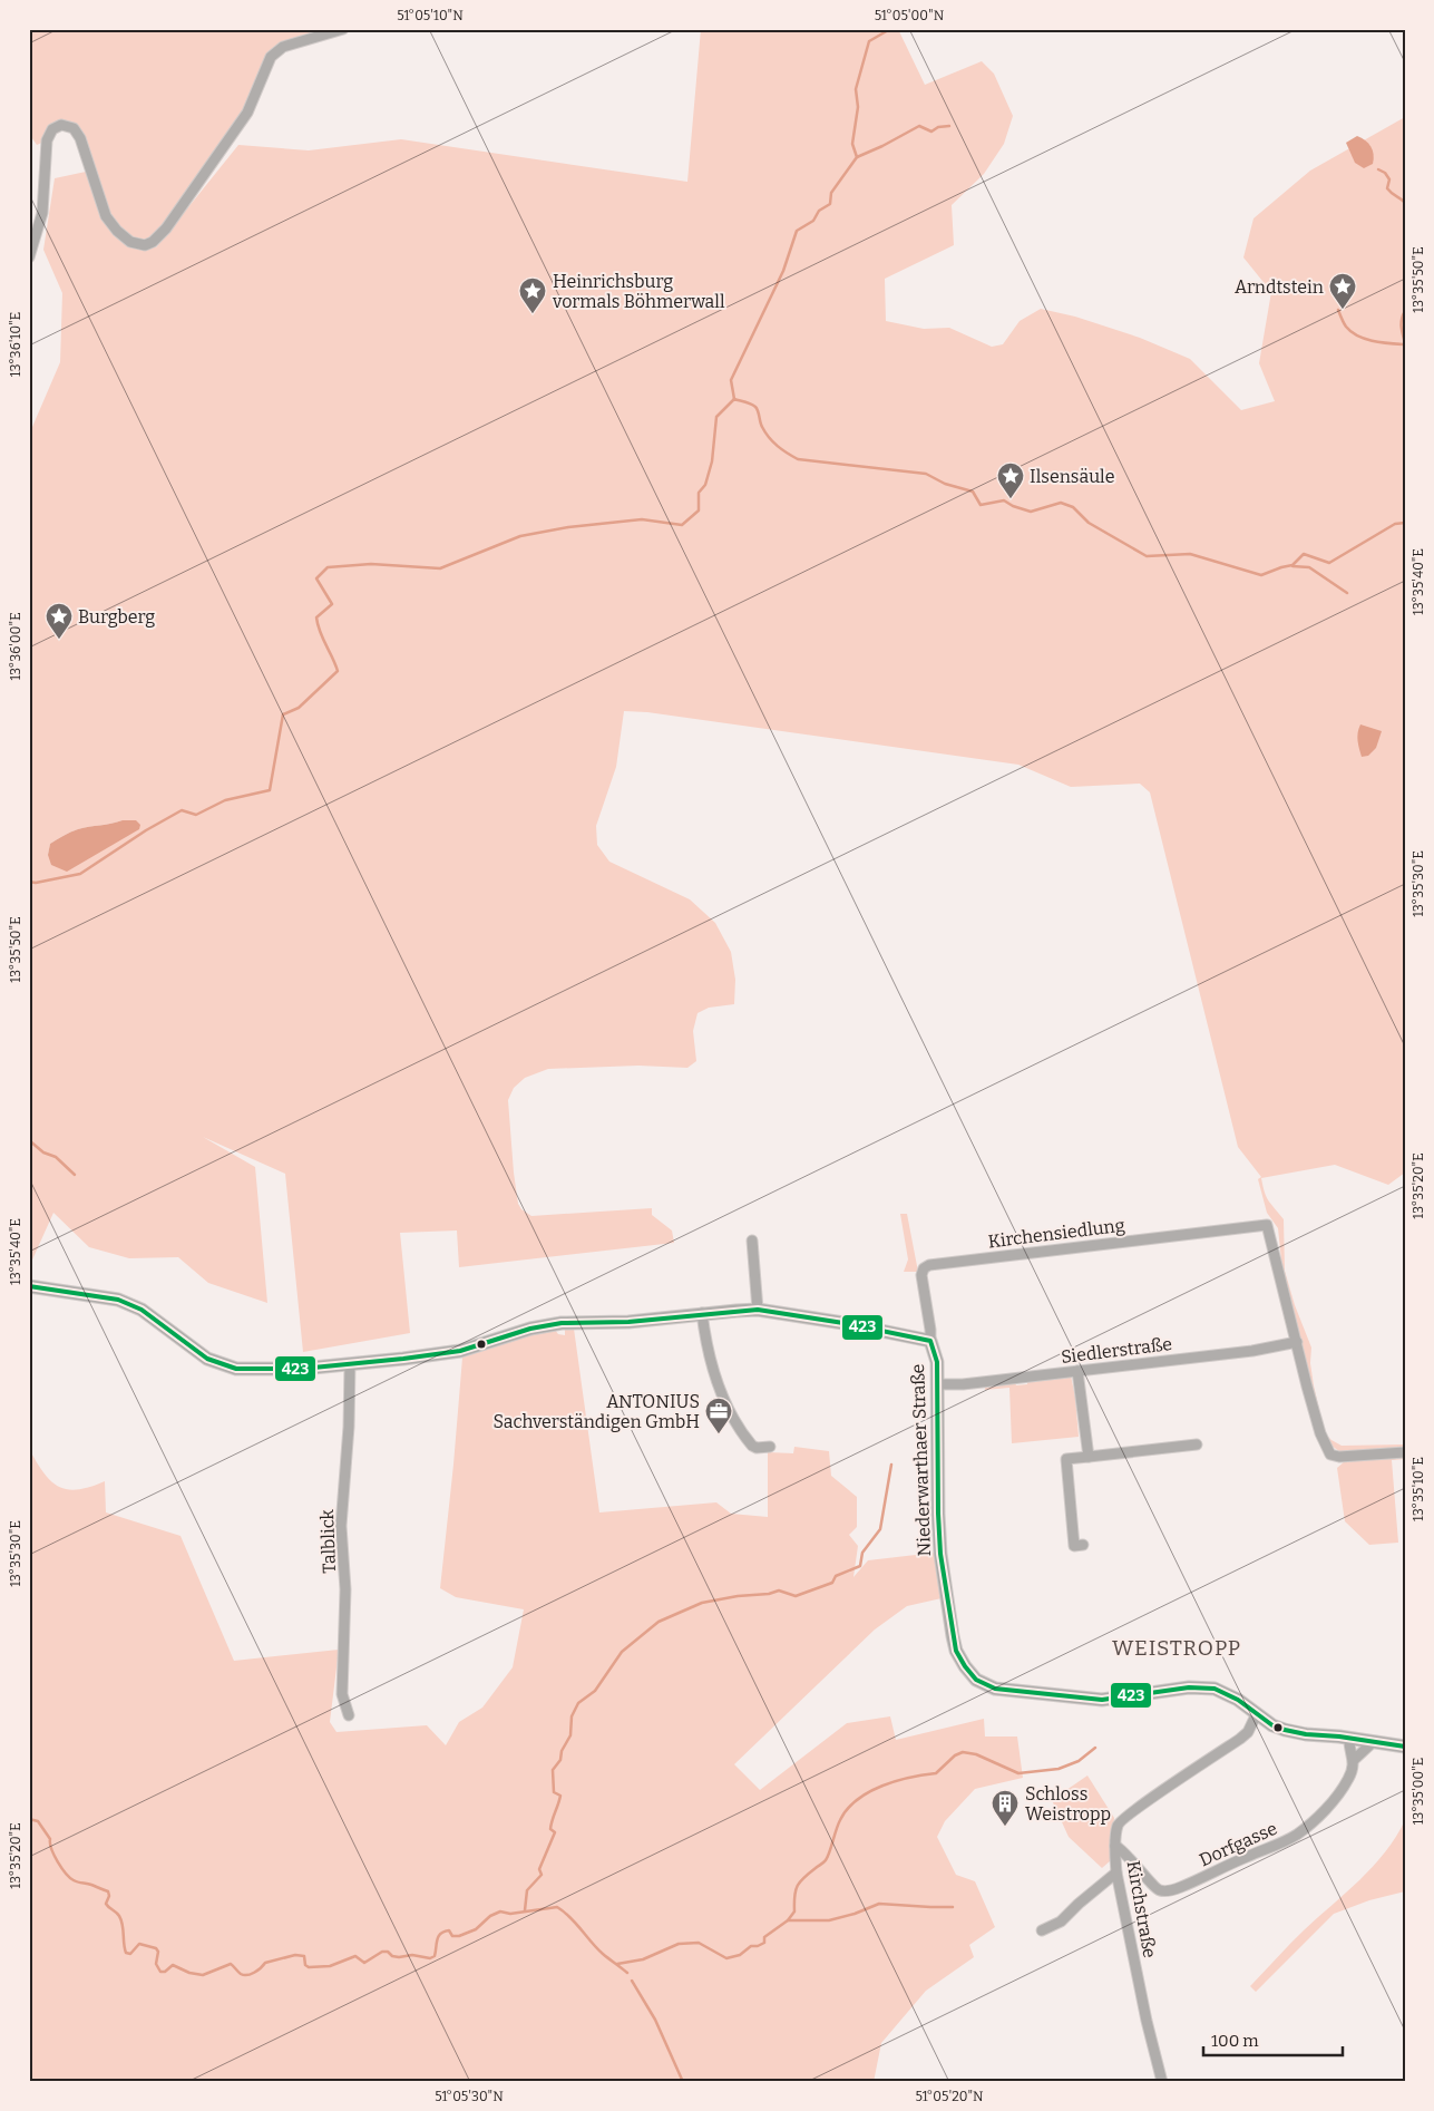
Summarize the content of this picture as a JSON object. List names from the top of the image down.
{
  "streets": {
    "street": [
      "Kirchensiedlung",
      "Siedlerstraße",
      "Niederwarthaer Straße",
      "Talblick",
      "Dorfgasse",
      "Kirchstraße"
    ]
  },
  "crossings": [
    ["Kirchensiedlung", "Siedlerstraße"],
    ["Kirchensiedlung", "Niederwarthaer Straße"],
    ["Siedlerstraße", "Niederwarthaer Straße"],
    ["Niederwarthaer Straße", "Talblick"],
    ["Niederwarthaer Straße", "Dorfgasse"],
    ["Niederwarthaer Straße", "Kirchstraße"],
    ["Dorfgasse", "Kirchstraße"]
  ],
  "districts": ["WEISTROPP"],
  "places": {
    "place": [
      "Arndtstein",
      "Heinrichsburg vormals Böhmerwall",
      "Ilsensäule",
      "Burgberg"
    ],
    "office": ["ANTONIUS Sachverständigen GmbH"],
    "building": ["Schloss Weistropp"]
  },
  "lines": ["transit line 423"],
  "scale_bar": "100 m",
  "coordinates": [
    "51°05'10\"N",
    "51°05'00\"N",
    "13°35'50\"E",
    "13°36'10\"E",
    "13°35'40\"E",
    "13°36'00\"E",
    "13°35'30\"E",
    "13°35'20\"E",
    "13°35'10\"E",
    "13°35'00\"E",
    "51°05'30\"N",
    "51°05'20\"N"
  ]
}
